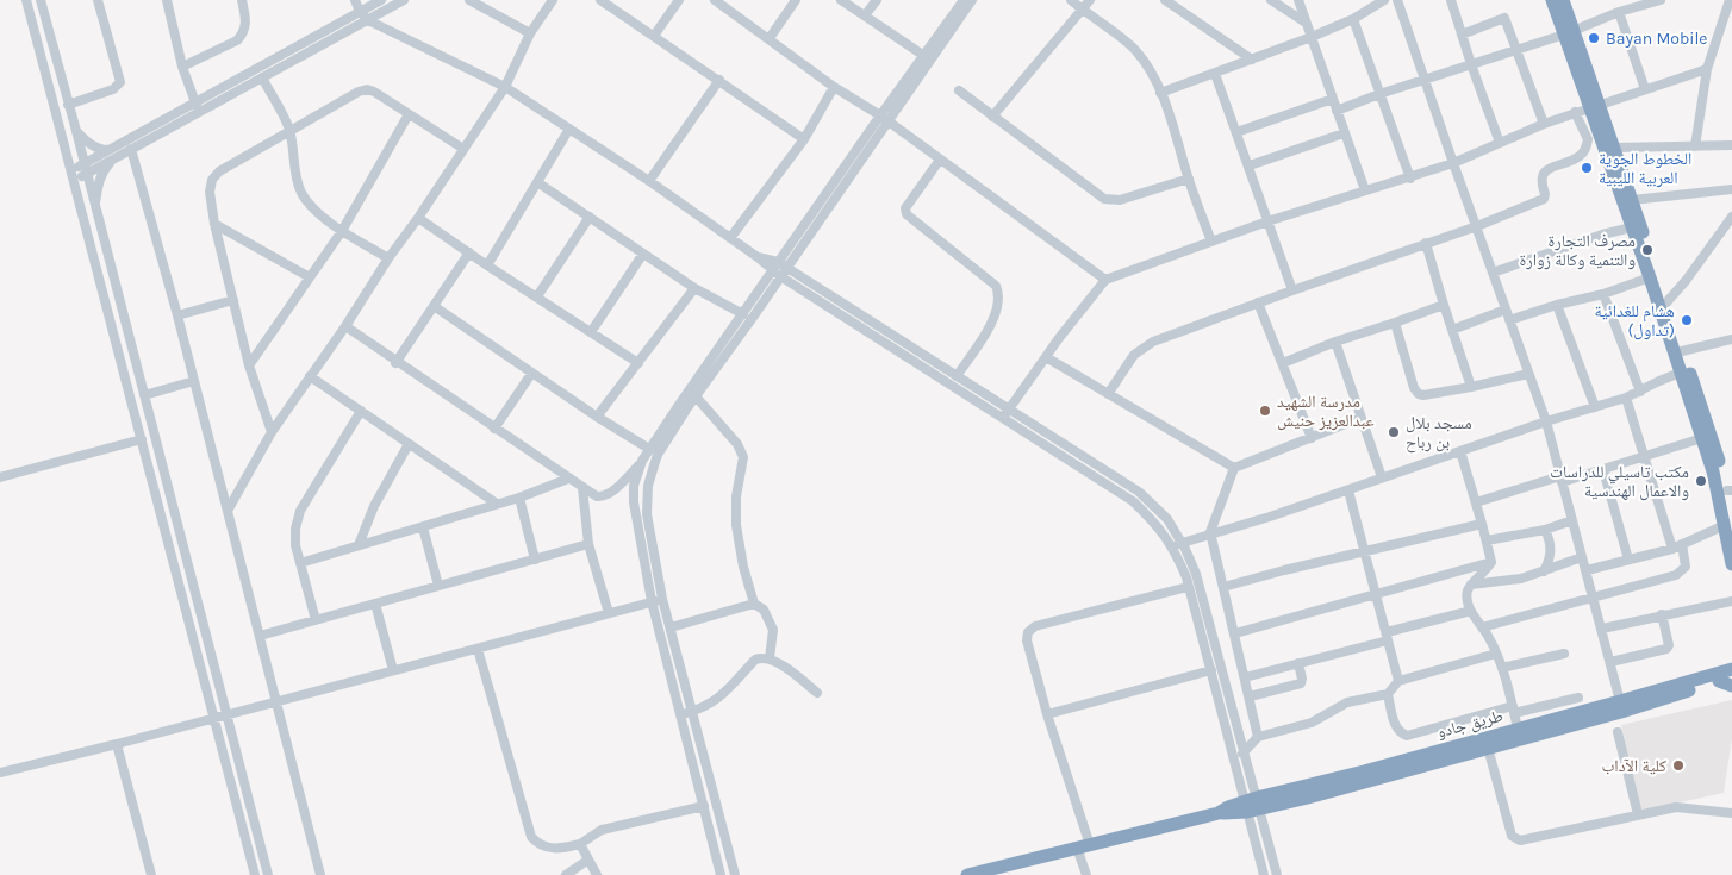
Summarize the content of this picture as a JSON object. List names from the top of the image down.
{
  "streets": {
    "highway": ["طريق جادو"]
  },
  "places": [
    "Bayan Mobile",
    "الخطوط الجوية العربية الليبية",
    "مصرف التجارة والتنمية وكالة زوارة",
    "هشام للغدائية (تداول)",
    "مدرسة الشهيد عبدالعزيز حنيش",
    "مسجد بلال بن رباح",
    "مكتب تاسيلي للدراسات والاعمال الهندسية",
    "كلية الآداب"
  ]
}
